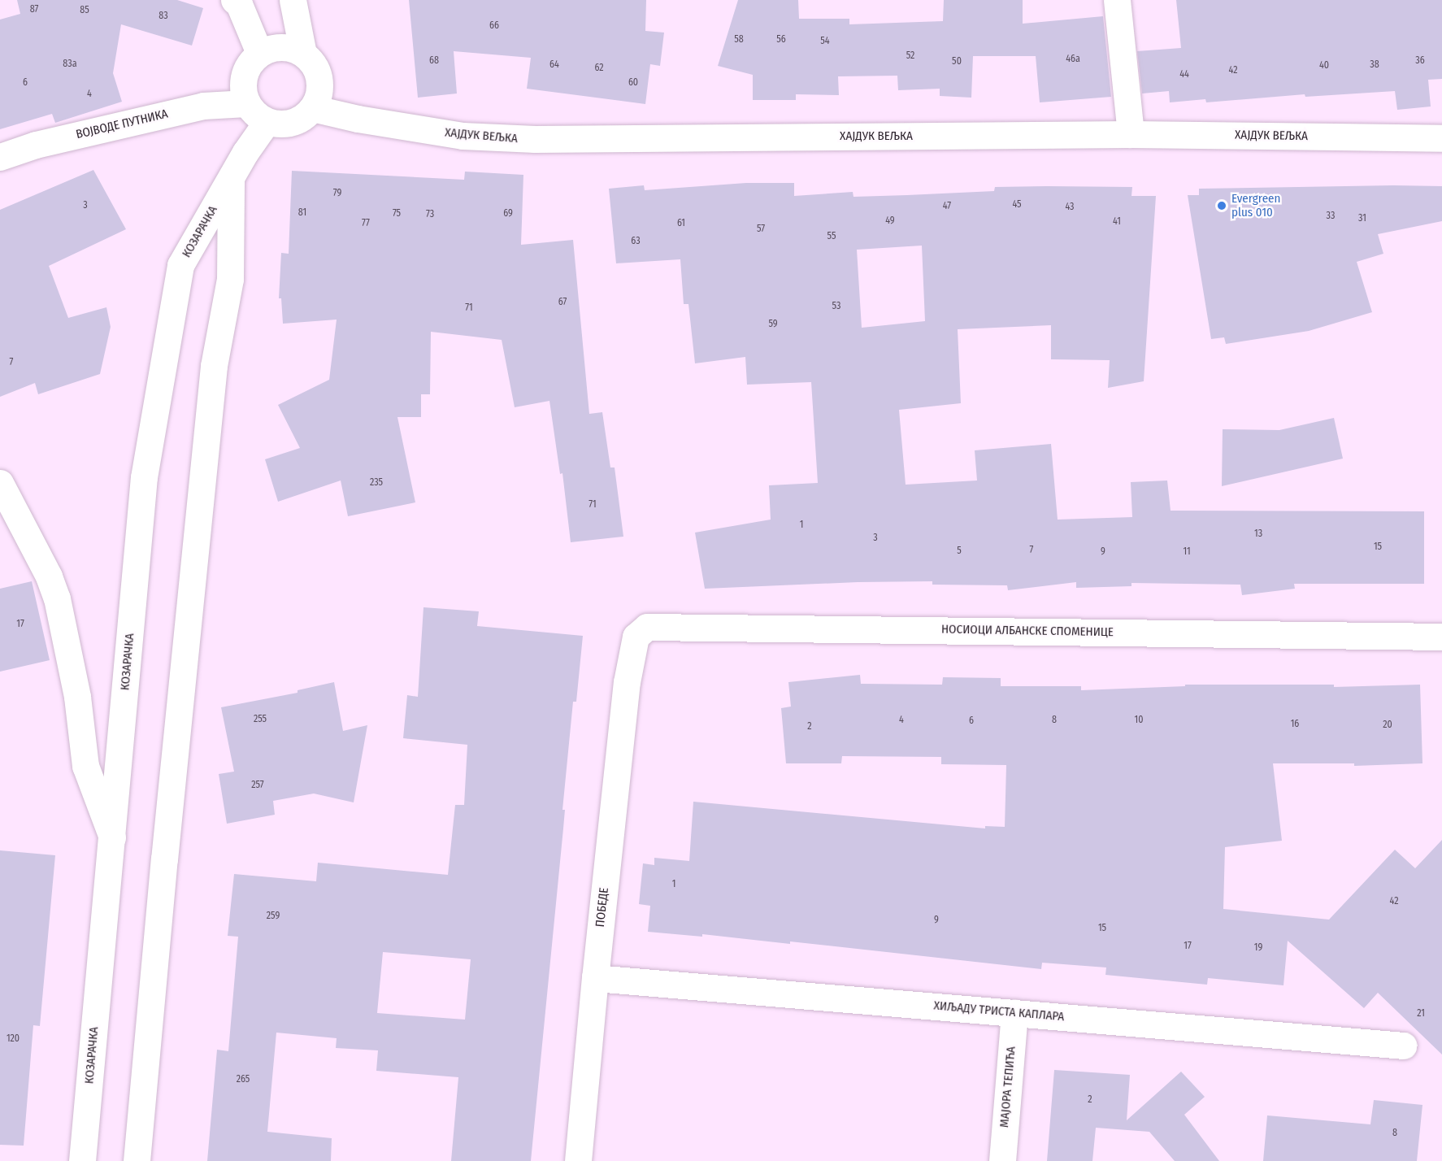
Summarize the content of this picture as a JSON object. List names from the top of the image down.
{
  "streets": {
    "street": [
      "ВОЈВОДЕ ПУТНИКА",
      "ХАЈДУК ВЕЉКА",
      "КОЗАРАЧКА",
      "НОСИОЦИ АЛБАНСКЕ СПОМЕНИЦЕ",
      "ПОБЕДЕ",
      "ХИЉАДУ ТРИСТА КАПЛАРА",
      "МАЈОРА ТЕПИЋА"
    ]
  },
  "crossings": [
    ["ВОЈВОДЕ ПУТНИКА", "ХАЈДУК ВЕЉКА"],
    ["ВОЈВОДЕ ПУТНИКА", "КОЗАРАЧКА"],
    ["ХАЈДУК ВЕЉКА", "КОЗАРАЧКА"],
    ["НОСИОЦИ АЛБАНСКЕ СПОМЕНИЦЕ", "ПОБЕДЕ"],
    ["ПОБЕДЕ", "ХИЉАДУ ТРИСТА КАПЛАРА"],
    ["ХИЉАДУ ТРИСТА КАПЛАРА", "МАЈОРА ТЕПИЋА"]
  ],
  "places": ["Evergreen plus 010"],
  "house_numbers": [
    "87",
    "85",
    "83",
    "66",
    "58",
    "56",
    "54",
    "52",
    "46a",
    "68",
    "36",
    "50",
    "83a",
    "64",
    "38",
    "40",
    "62",
    "42",
    "44",
    "6",
    "60",
    "4",
    "79",
    "45",
    "3",
    "47",
    "43",
    "81",
    "75",
    "69",
    "73",
    "33",
    "31",
    "49",
    "41",
    "77",
    "61",
    "57",
    "55",
    "63",
    "67",
    "53",
    "71",
    "59",
    "7",
    "235",
    "71",
    "1",
    "13",
    "3",
    "15",
    "7",
    "5",
    "9",
    "11",
    "17",
    "255",
    "4",
    "8",
    "10",
    "6",
    "16",
    "20",
    "2",
    "257",
    "1",
    "42",
    "259",
    "9",
    "15",
    "17",
    "19",
    "21",
    "120",
    "265",
    "2",
    "8"
  ]
}
